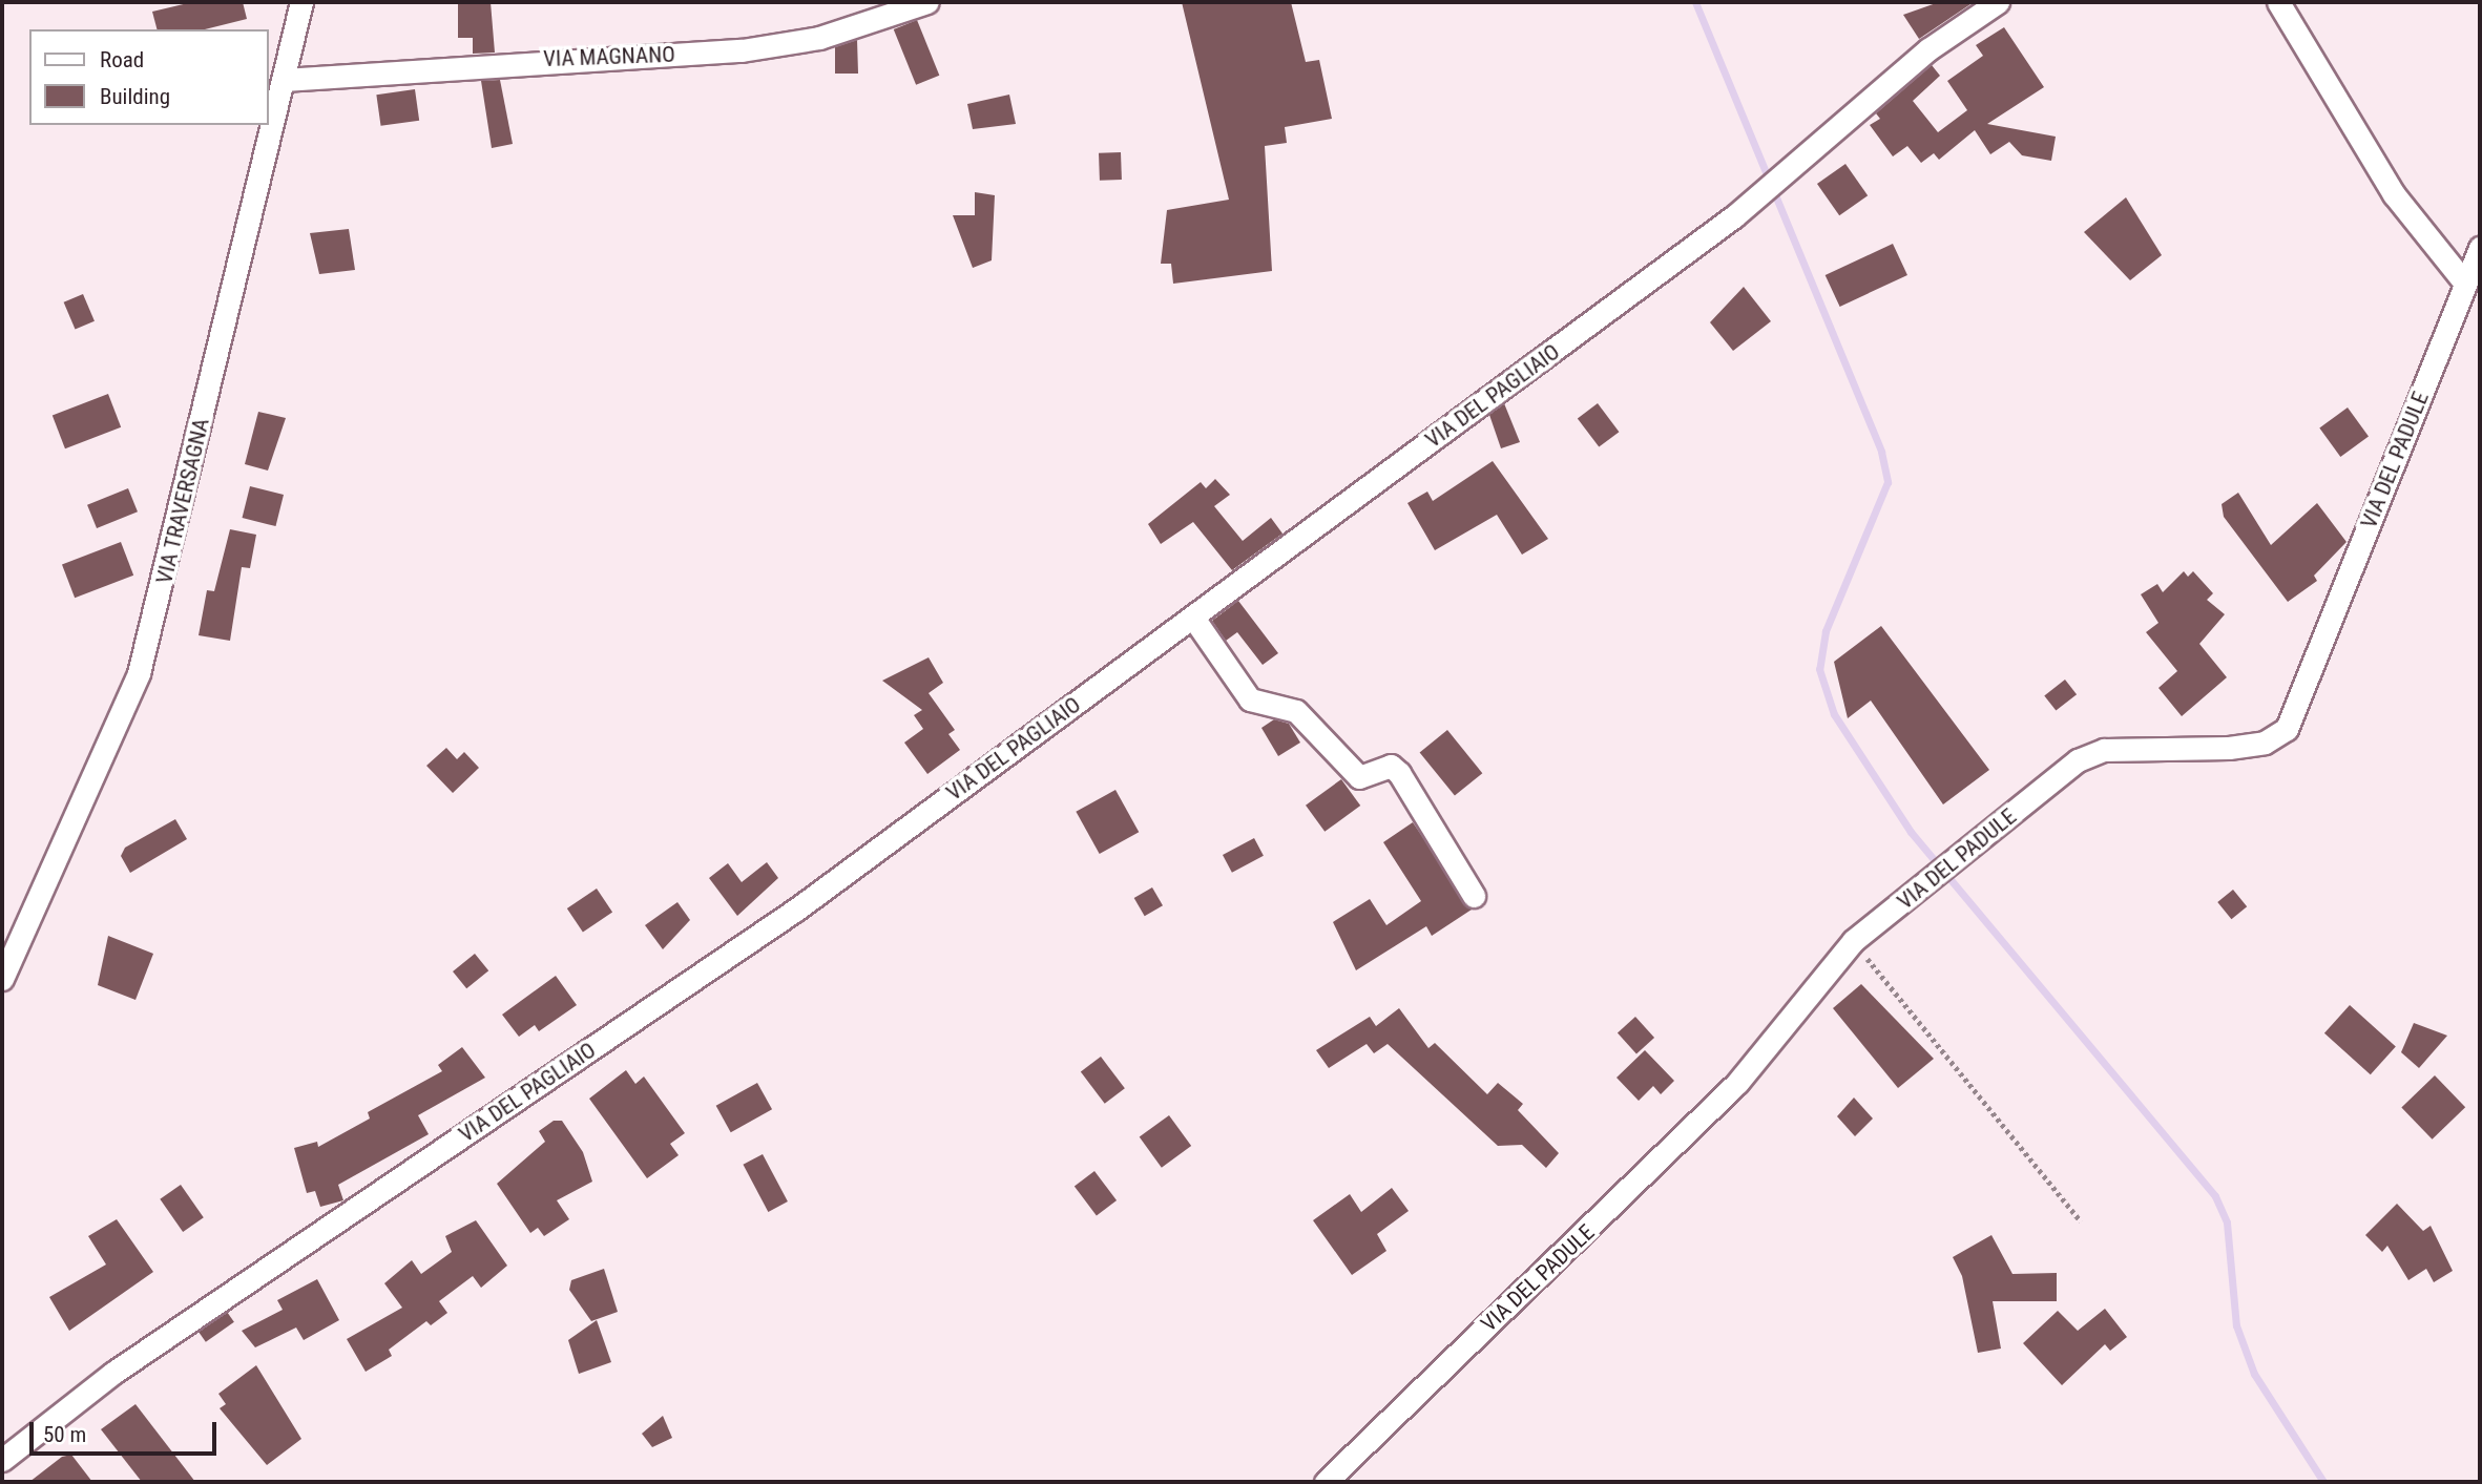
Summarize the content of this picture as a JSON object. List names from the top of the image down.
{
  "streets": {
    "street": [
      "VIA MAGNANO",
      "VIA DEL PAGLIAIO",
      "VIA DEL PADULE",
      "VIA TRAVERSAGNA"
    ]
  },
  "crossings": [
    ["VIA MAGNANO", "VIA TRAVERSAGNA"]
  ],
  "legend": ["Road", "Building"],
  "scale_bar": "50 m"
}
